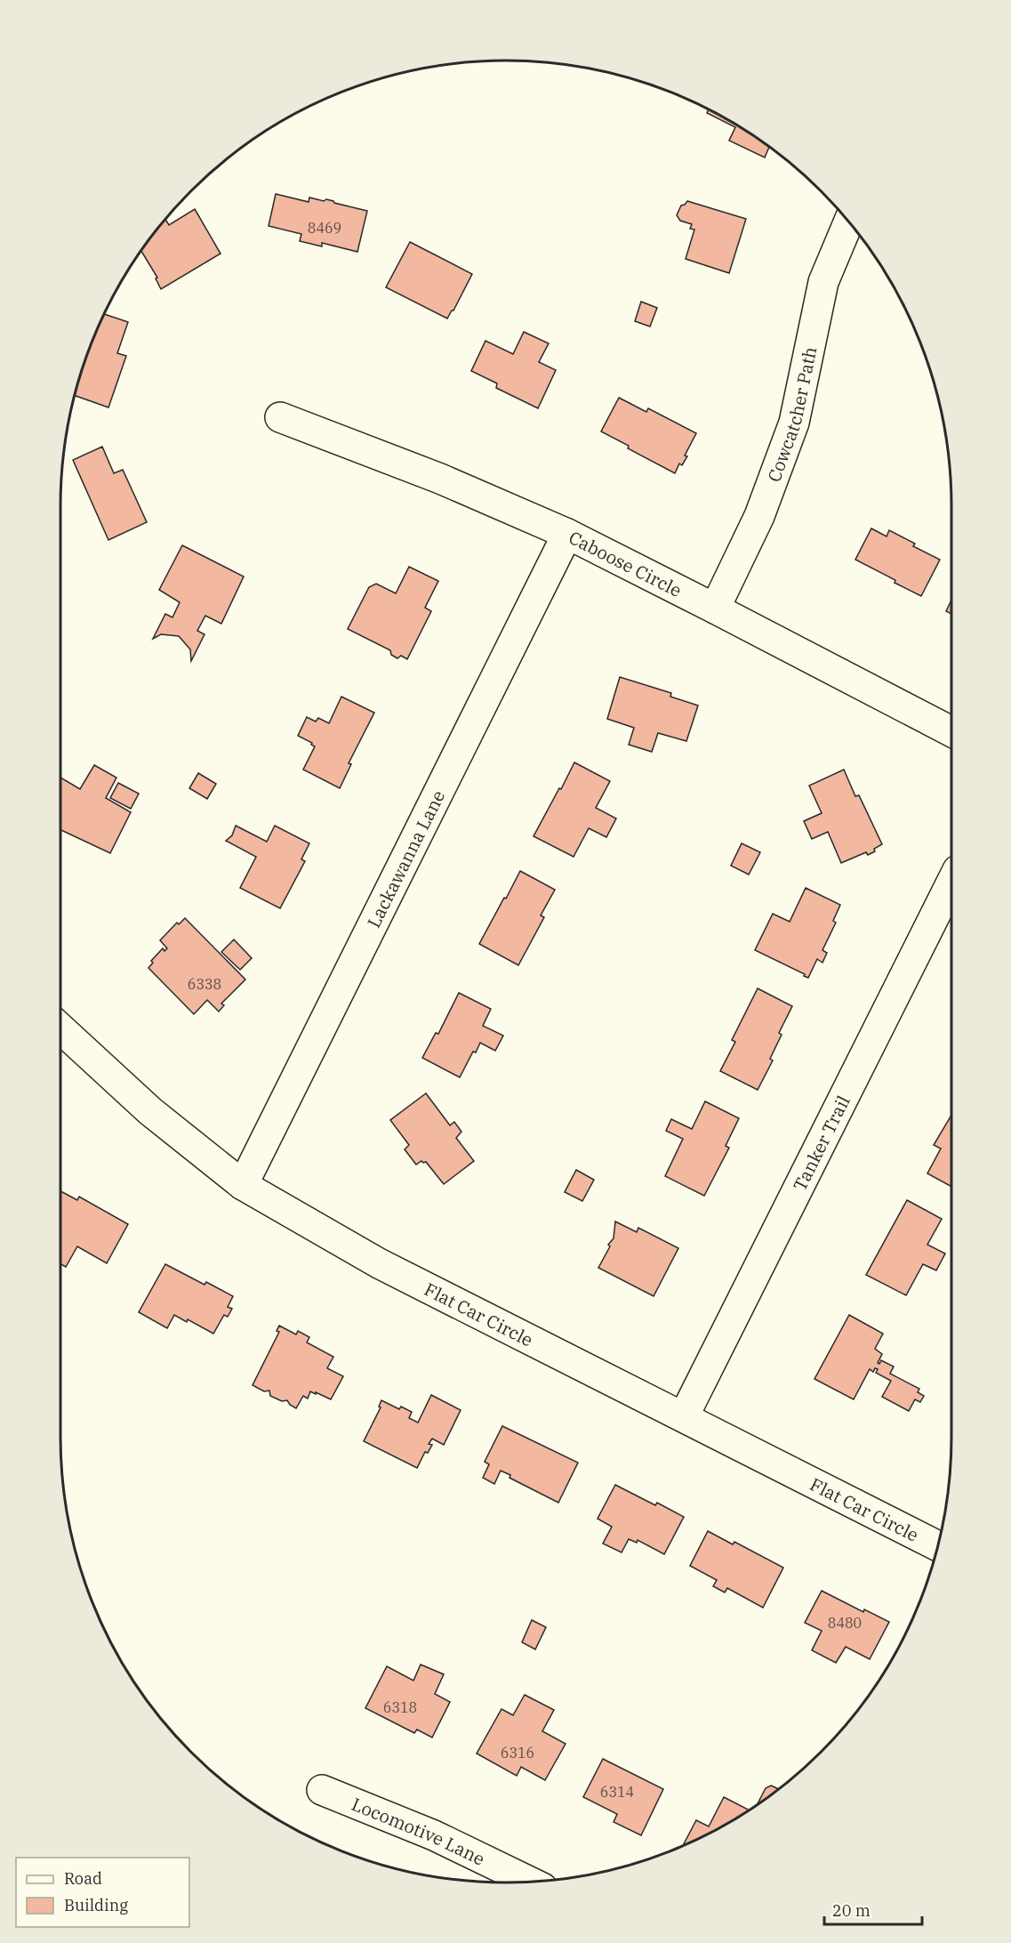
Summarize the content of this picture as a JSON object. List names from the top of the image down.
{
  "streets": {
    "street": [
      "Cowcatcher Path",
      "Caboose Circle",
      "Lackawanna Lane",
      "Tanker Trail",
      "Flat Car Circle",
      "Locomotive Lane"
    ]
  },
  "crossings": [
    ["Cowcatcher Path", "Caboose Circle"],
    ["Caboose Circle", "Lackawanna Lane"],
    ["Lackawanna Lane", "Flat Car Circle"],
    ["Tanker Trail", "Flat Car Circle"]
  ],
  "house_numbers": [
    "8469",
    "6338",
    "8480",
    "6318",
    "6316",
    "6314"
  ],
  "legend": ["Road", "Building"],
  "scale_bar": "20 m"
}
